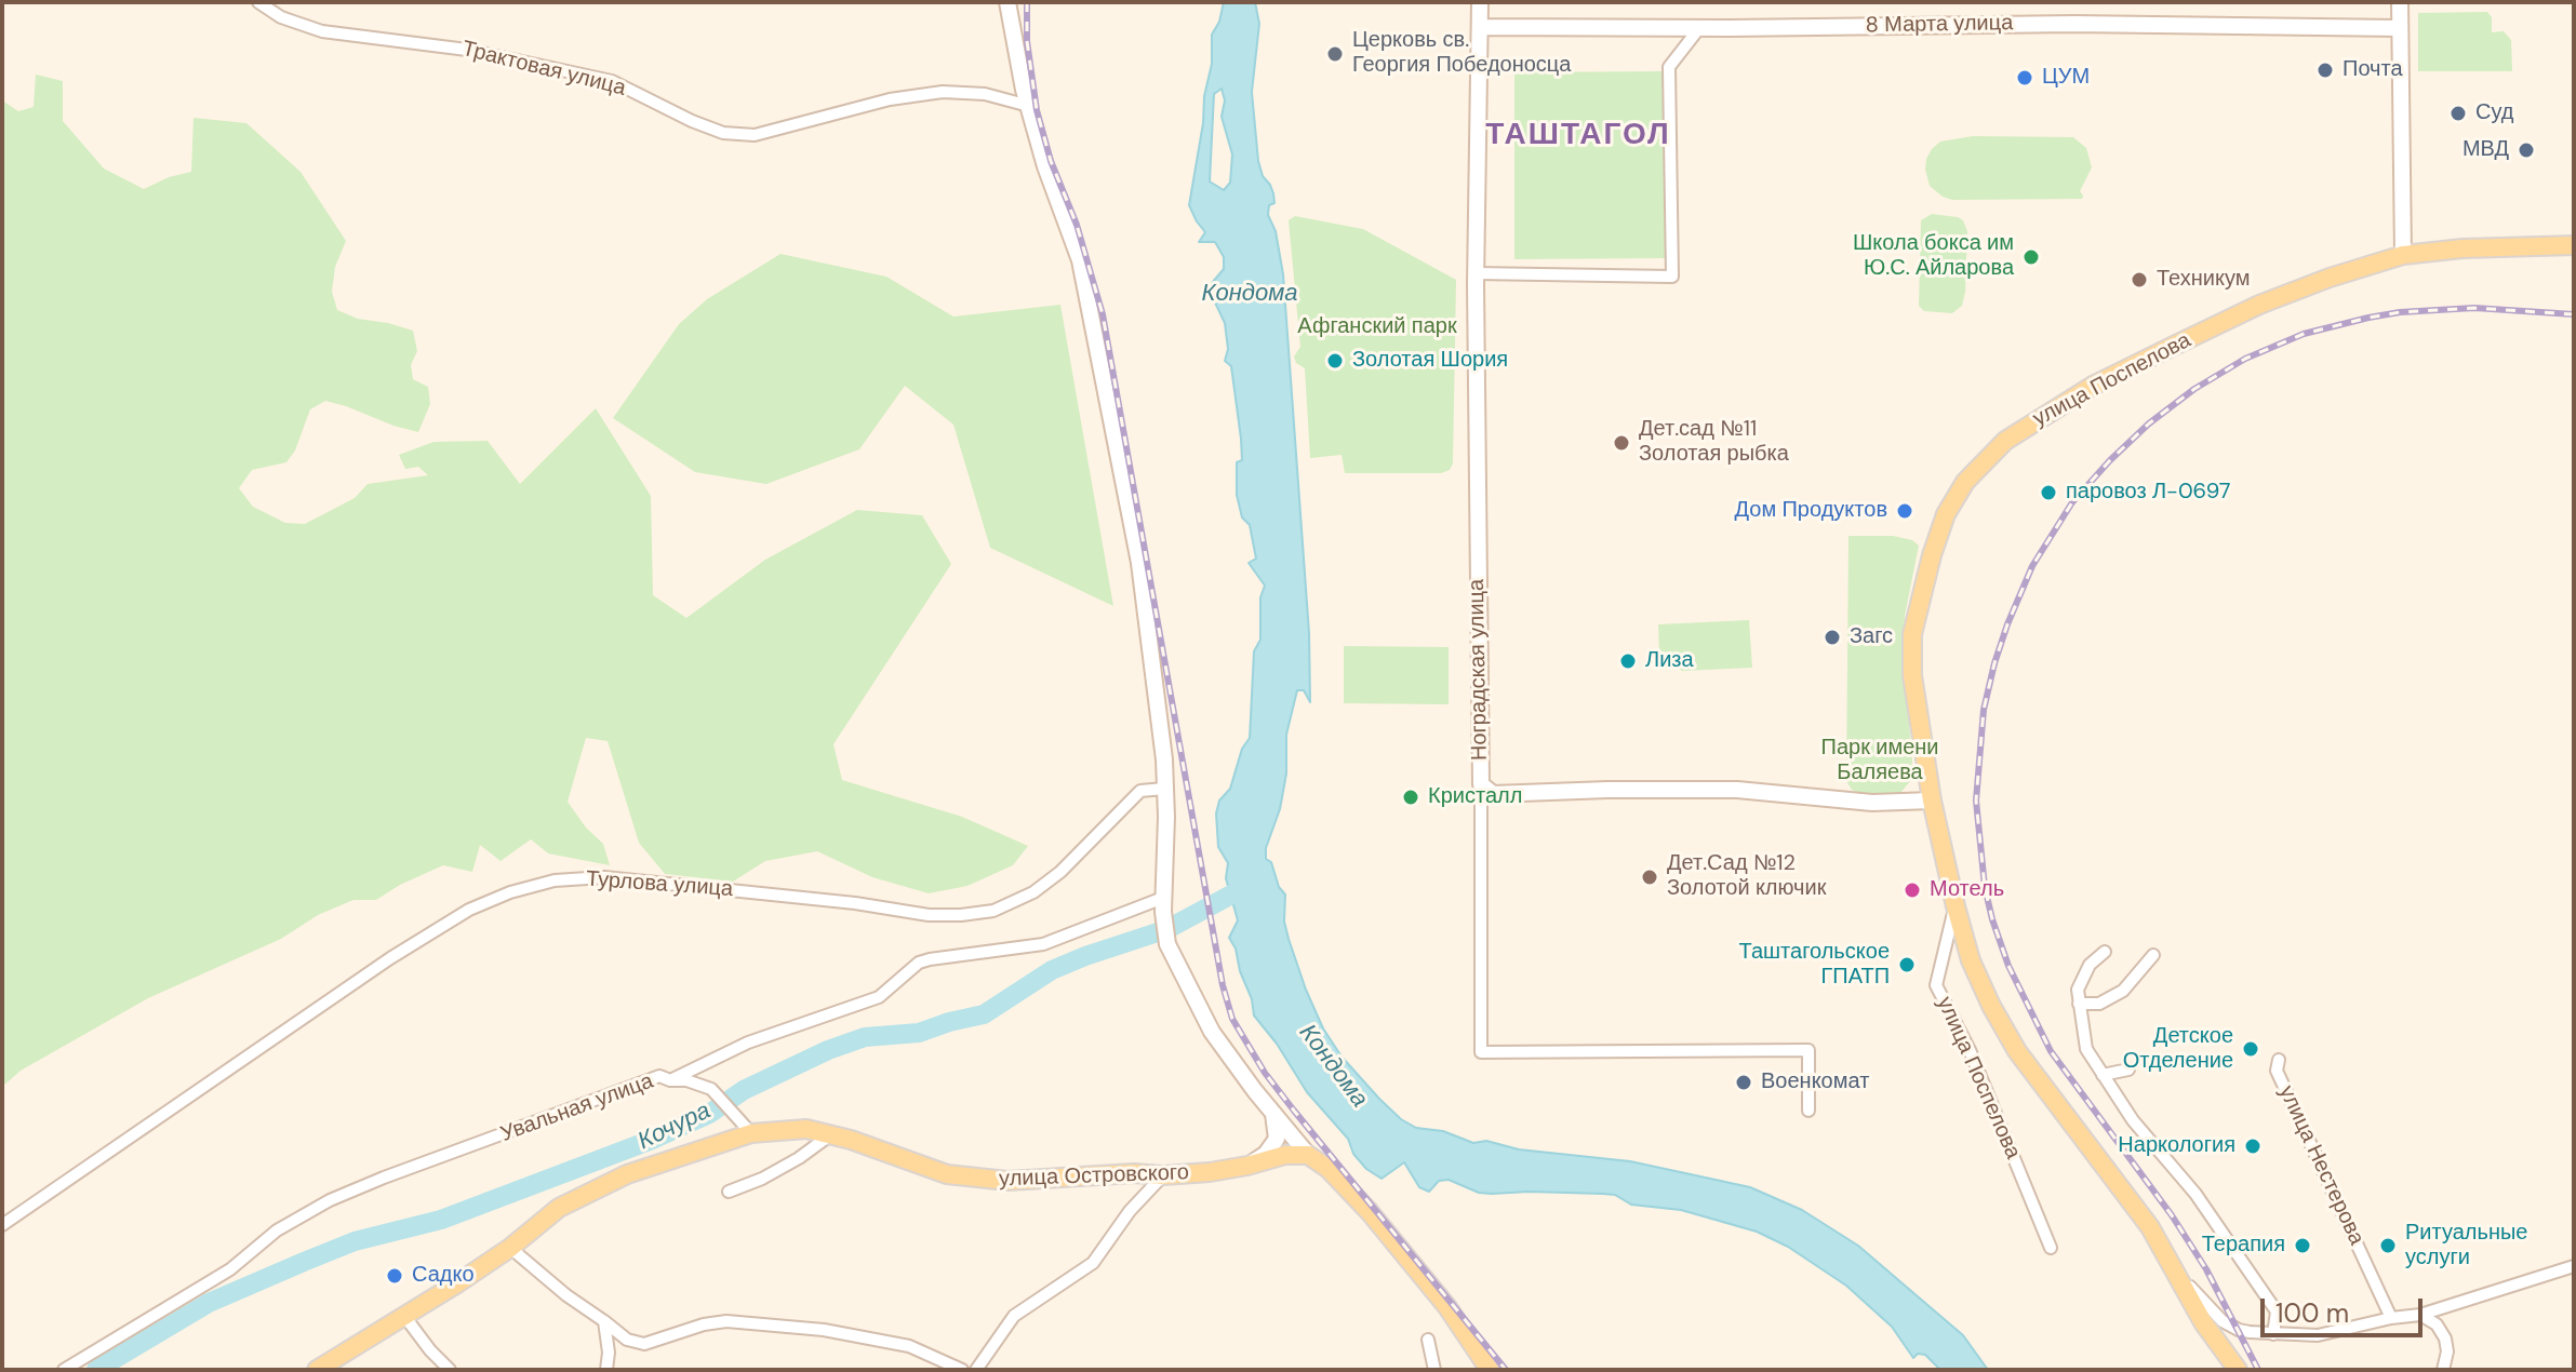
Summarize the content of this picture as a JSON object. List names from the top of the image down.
{
  "streets": {
    "main road": ["улица Поспелова", "улица Островского"],
    "street": [
      "8 Марта улица",
      "Трактовая улица",
      "Ноградская улица",
      "Турлова улица",
      "Увальная улица",
      "улица Нестерова"
    ]
  },
  "crossings": [
    ["8 Марта улица", "Ноградская улица"]
  ],
  "districts": ["ТАШТАГОЛ"],
  "water": ["Кондома", "Кочура"],
  "parks": ["Афганский парк", "Парк имени Баляева"],
  "places": [
    "Церковь св. Георгия Победоносца",
    "Почта",
    "ЦУМ",
    "Суд",
    "МВД",
    "Школа бокса им Ю.С. Айларова",
    "Техникум",
    "Золотая Шория",
    "Дет.сад №11 Золотая рыбка",
    "паровоз Л-0697",
    "Дом Продуктов",
    "Загс",
    "Лиза",
    "Кристалл",
    "Дет.Сад №12 Золотой ключик",
    "Мотель",
    "Таштагольское ГПАТП",
    "Детское Отделение",
    "Военкомат",
    "Наркология",
    "Терапия",
    "Ритуальные услуги",
    "Садко"
  ],
  "scale_bar": "100 m"
}
